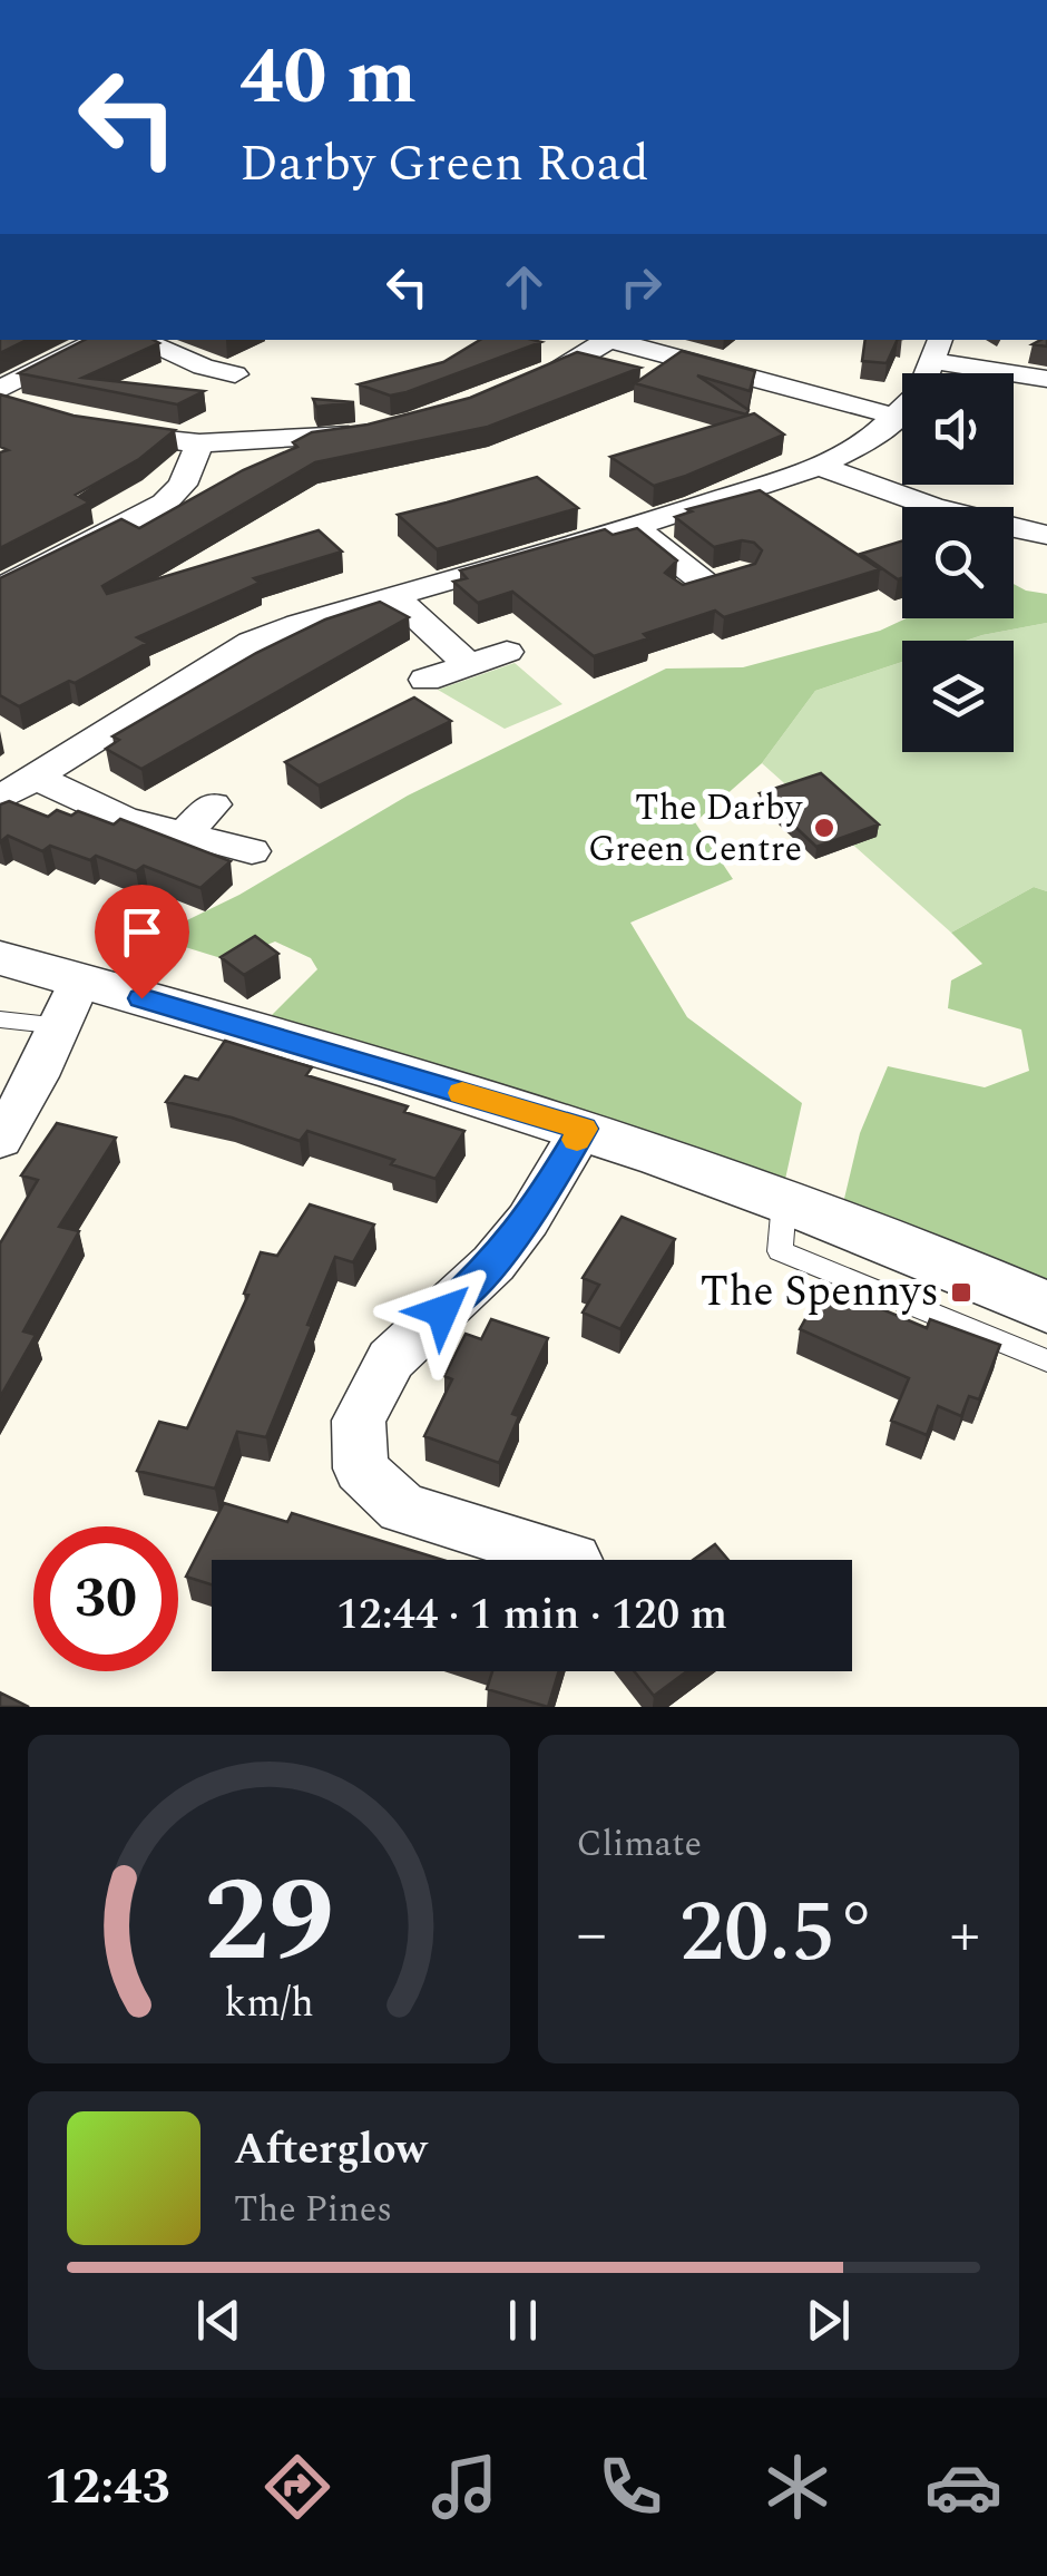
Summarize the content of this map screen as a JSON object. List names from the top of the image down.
{
  "places": {
    "other": ["The Darby Green Centre"],
    "transit": ["The Spennys"]
  },
  "page": {
    "turn": ["40 m", "Darby Green Road"],
    "limit": "30",
    "trip": "12:44 · 1 min · 120 m",
    "tile": "Climate",
    "heat": ["−", "20.5°", "+"],
    "song": ["Afterglow", "The Pines"],
    "tabs": "12:43",
    "gauge": ["29", "km/h"]
  }
}
